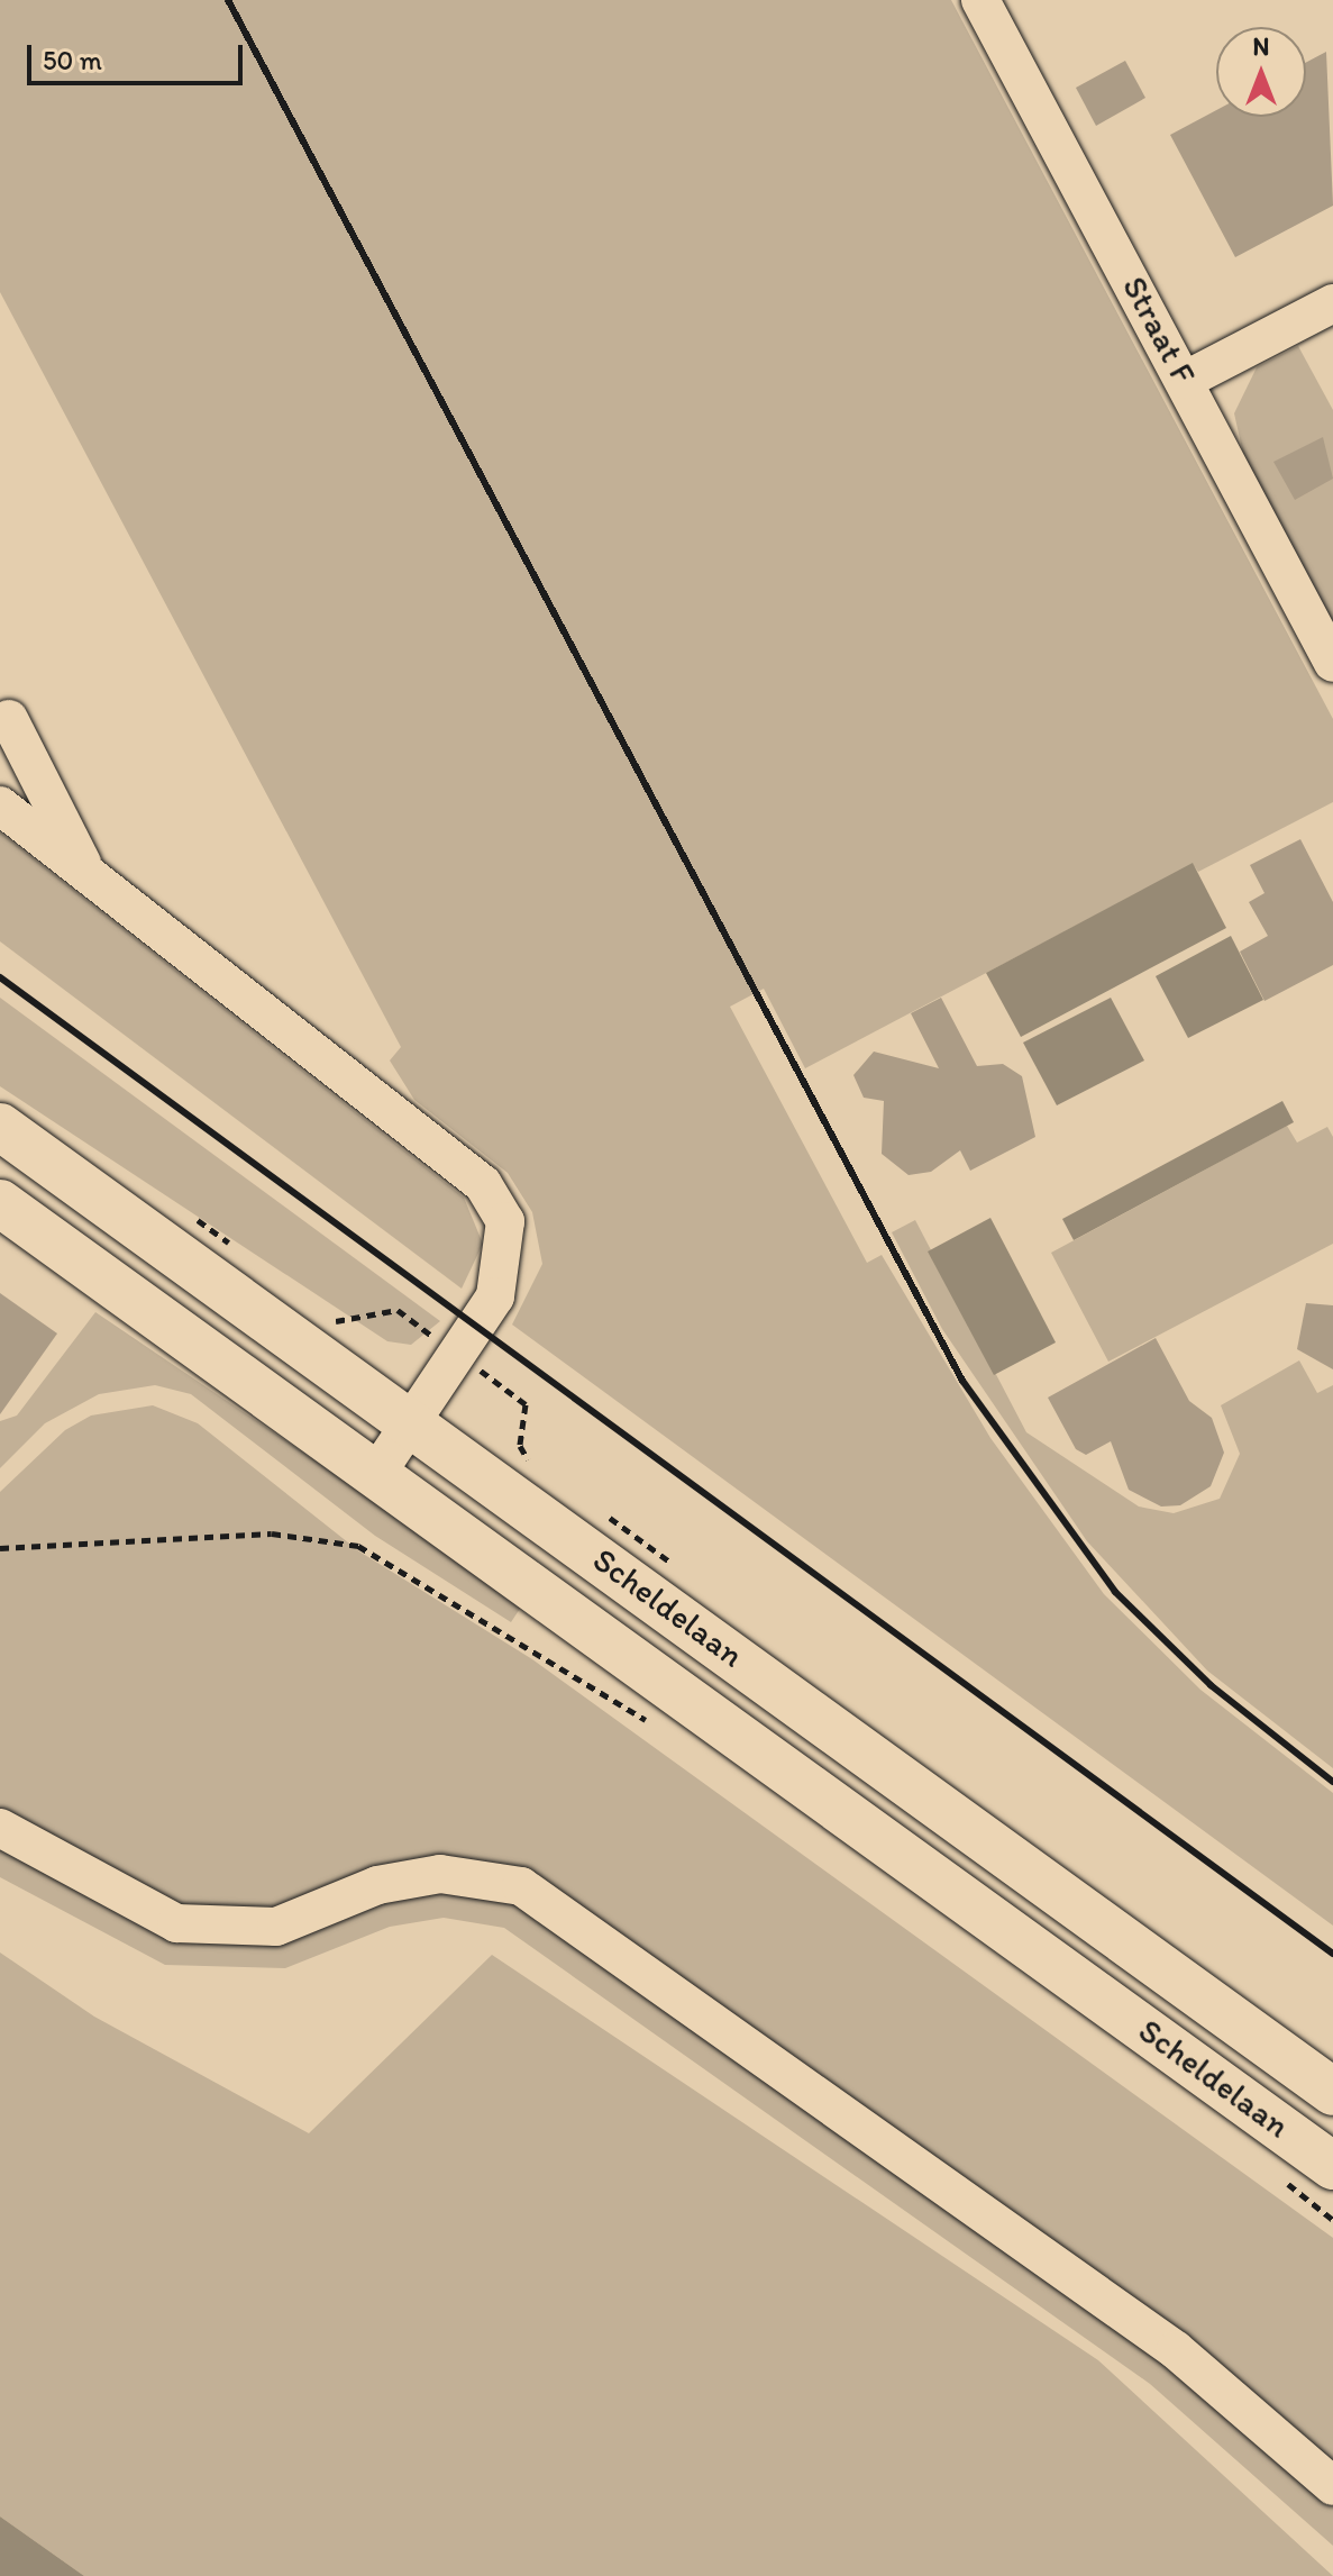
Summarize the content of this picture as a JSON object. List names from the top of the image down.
{
  "streets": {
    "main road": ["Scheldelaan"],
    "street": ["Straat F"]
  },
  "scale_bar": "50 m",
  "north": "top"
}
